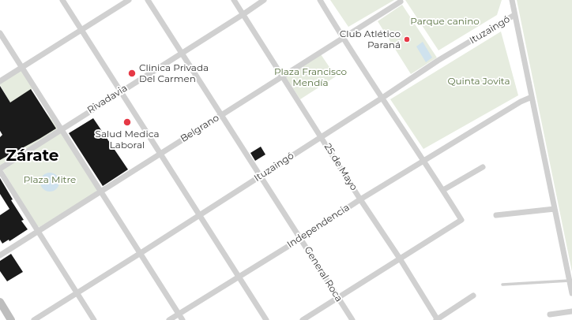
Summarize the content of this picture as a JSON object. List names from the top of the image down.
{
  "streets": {
    "street": [
      "Ituzaingó",
      "Rivadavia",
      "Belgrano",
      "25 de Mayo",
      "Independencia",
      "General Roca"
    ]
  },
  "crossings": [
    ["Ituzaingó", "25 de Mayo"],
    ["Ituzaingó", "General Roca"],
    ["Rivadavia", "25 de Mayo"],
    ["Rivadavia", "General Roca"],
    ["Belgrano", "25 de Mayo"],
    ["Belgrano", "General Roca"],
    ["25 de Mayo", "Independencia"],
    ["Independencia", "General Roca"]
  ],
  "districts": ["Zárate"],
  "parks": [
    "Parque canino",
    "Plaza Francisco Mendía",
    "Quinta Jovita",
    "Plaza Mitre"
  ],
  "places": ["Club Atlético Paraná", "Clinica Privada Del Carmen", "Salud Medica Laboral"]
}
